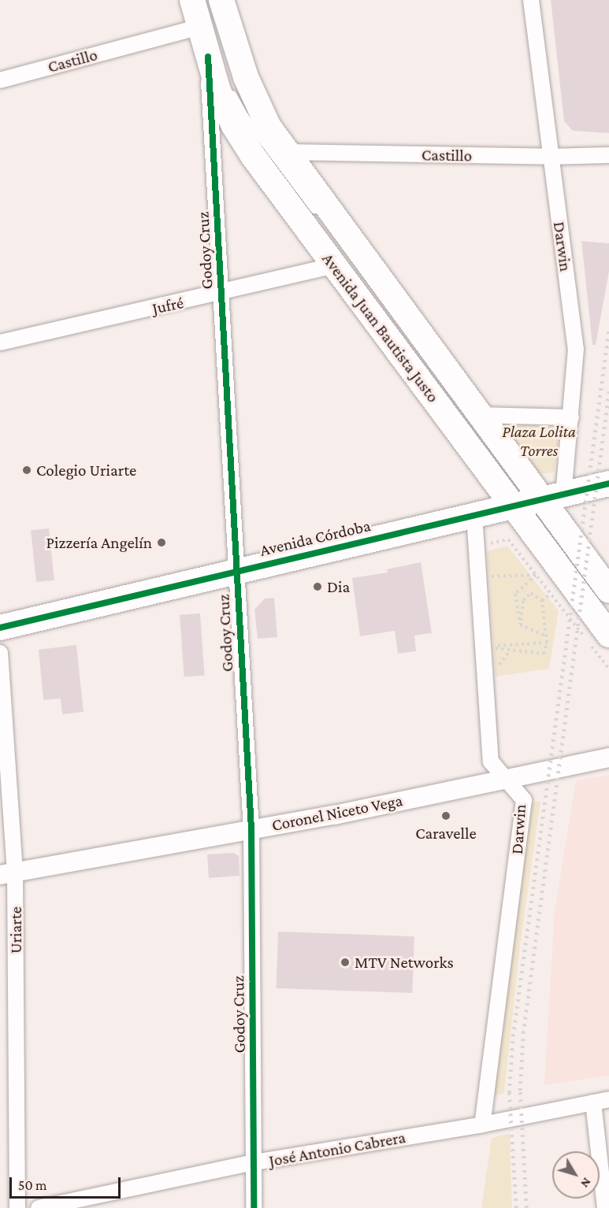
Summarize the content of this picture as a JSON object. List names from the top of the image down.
{
  "streets": {
    "main road": ["Avenida Juan Bautista Justo", "Avenida Córdoba"],
    "street": [
      "Castillo",
      "Darwin",
      "Godoy Cruz",
      "Jufré",
      "Coronel Niceto Vega",
      "Uriarte",
      "José Antonio Cabrera"
    ]
  },
  "crossings": [
    ["Castillo", "Darwin"],
    ["Castillo", "Avenida Juan Bautista Justo"],
    ["Darwin", "Avenida Juan Bautista Justo"],
    ["Darwin", "Avenida Córdoba"],
    ["Darwin", "Coronel Niceto Vega"],
    ["Darwin", "José Antonio Cabrera"],
    ["Godoy Cruz", "Jufré"],
    ["Godoy Cruz", "Avenida Juan Bautista Justo"],
    ["Godoy Cruz", "Avenida Córdoba"],
    ["Godoy Cruz", "Coronel Niceto Vega"],
    ["Godoy Cruz", "José Antonio Cabrera"],
    ["Jufré", "Avenida Juan Bautista Justo"],
    ["Avenida Juan Bautista Justo", "Avenida Córdoba"],
    ["Coronel Niceto Vega", "Uriarte"]
  ],
  "parks": ["Plaza Lolita Torres"],
  "places": [
    "Colegio Uriarte",
    "Pizzería Angelín",
    "Dia",
    "Caravelle",
    "MTV Networks"
  ],
  "scale_bar": "50 m",
  "north": "bottom right"
}
